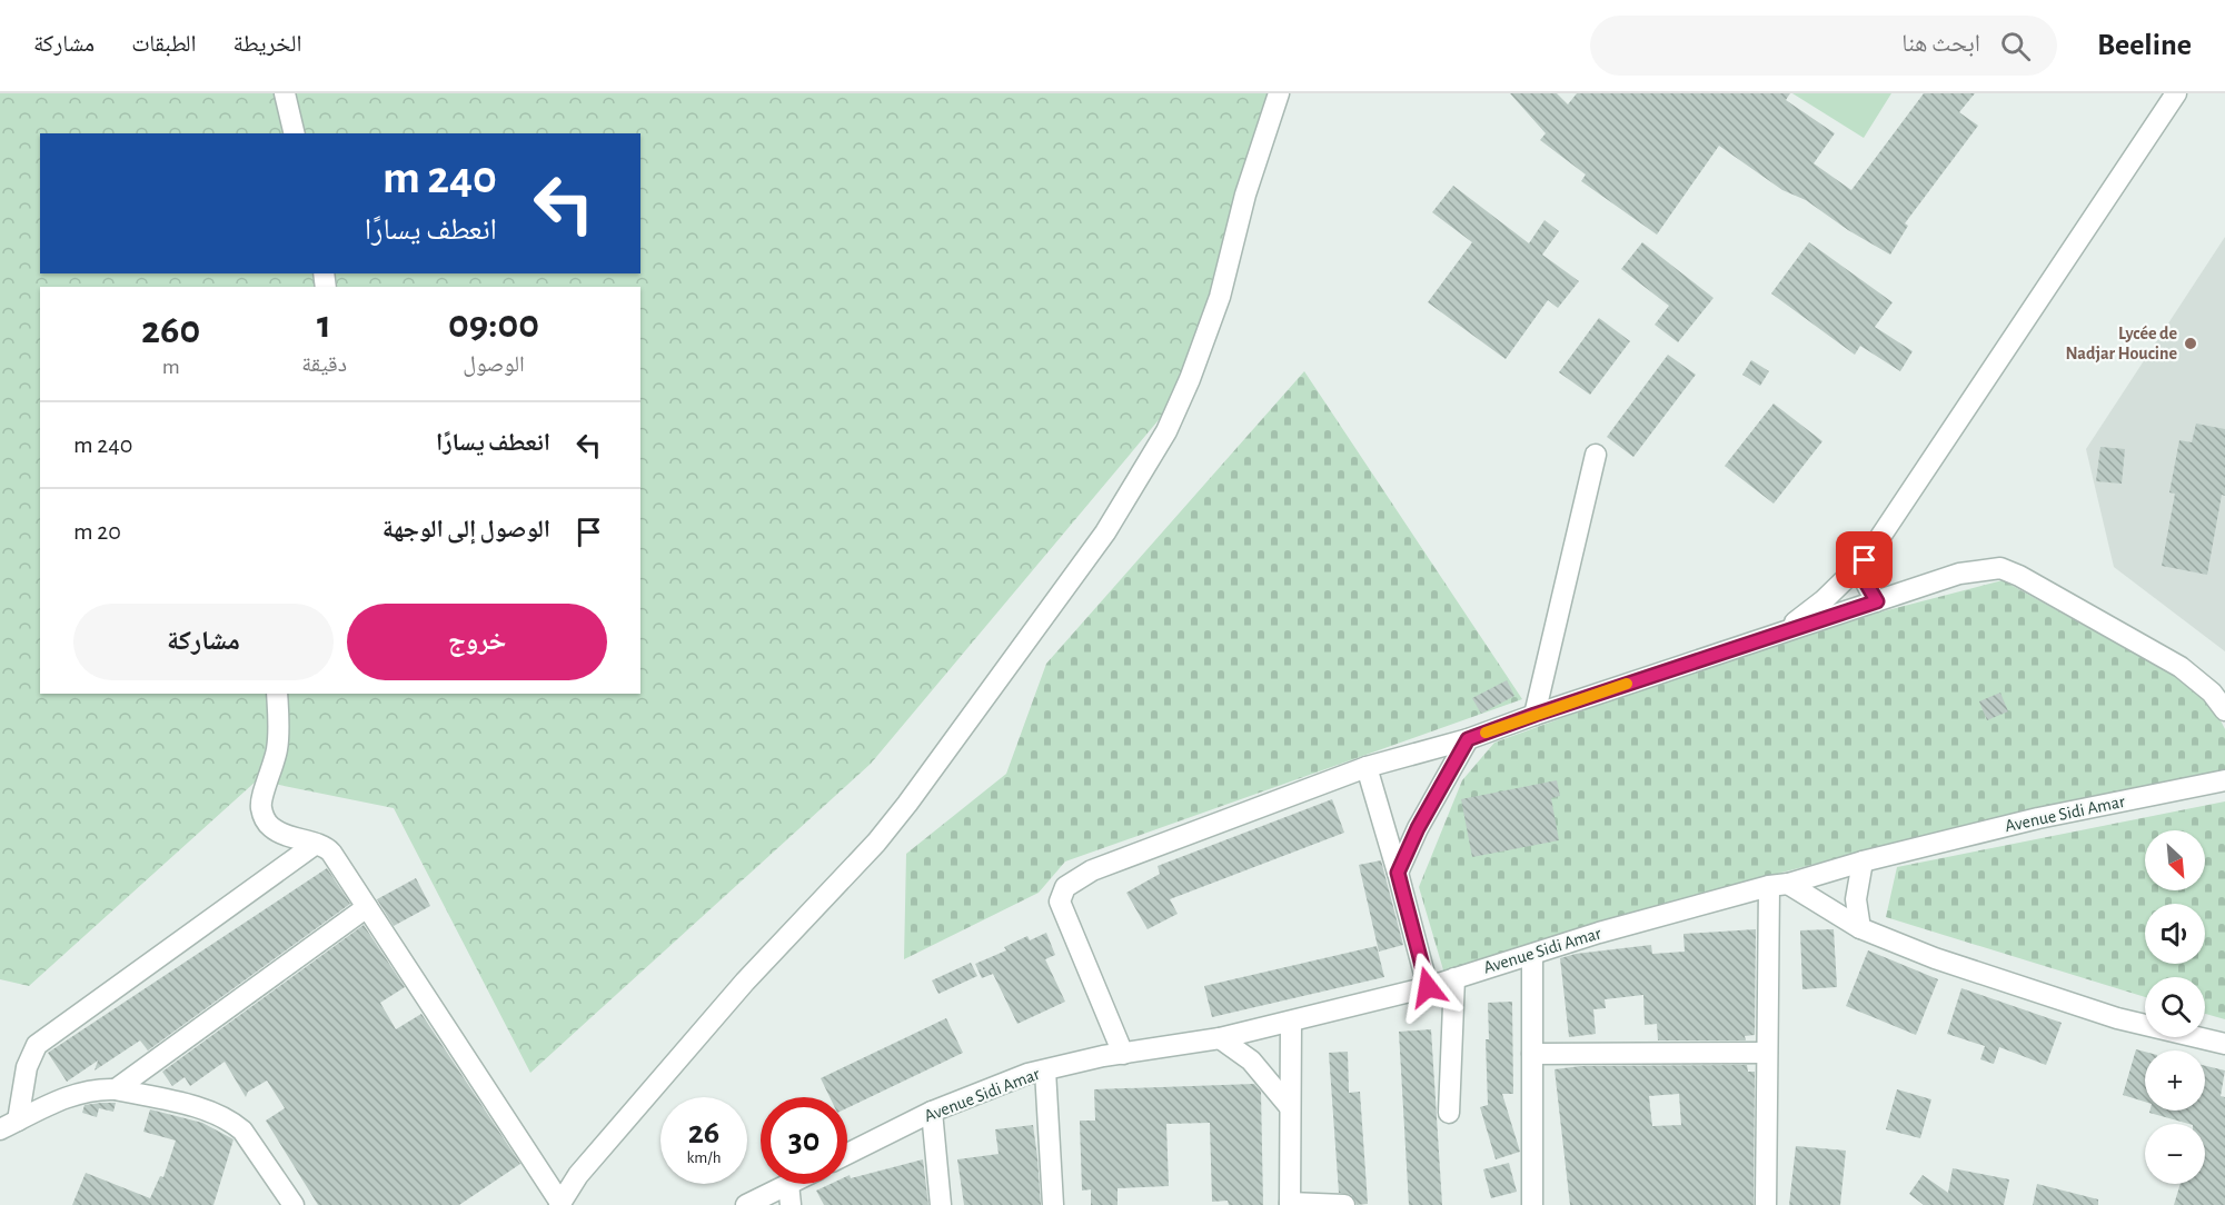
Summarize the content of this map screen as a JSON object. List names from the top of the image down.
{
  "streets": {
    "street": ["Avenue Sidi Amar"]
  },
  "places": ["Lycée de Nadjar Houcine"],
  "north": "bottom right",
  "page": {
    "header": "Beeline",
    "search": "ابحث هنا",
    "nav": ["الخريطة", "الطبقات", "مشاركة"],
    "turn": ["240 m", "انعطف يسارًا"],
    "eta": [
      "09:00",
      "الوصول",
      "1",
      "دقيقة",
      "260",
      "m"
    ],
    "list": [
      {
        "name": "انعطف يسارًا",
        "value": "240 m"
      },
      {
        "name": "الوصول إلى الوجهة",
        "value": "20 m"
      }
    ],
    "buttons": ["خروج", "مشاركة"],
    "map_buttons": ["+", "−"],
    "speed": "26 km/h",
    "limit": "30"
  }
}
